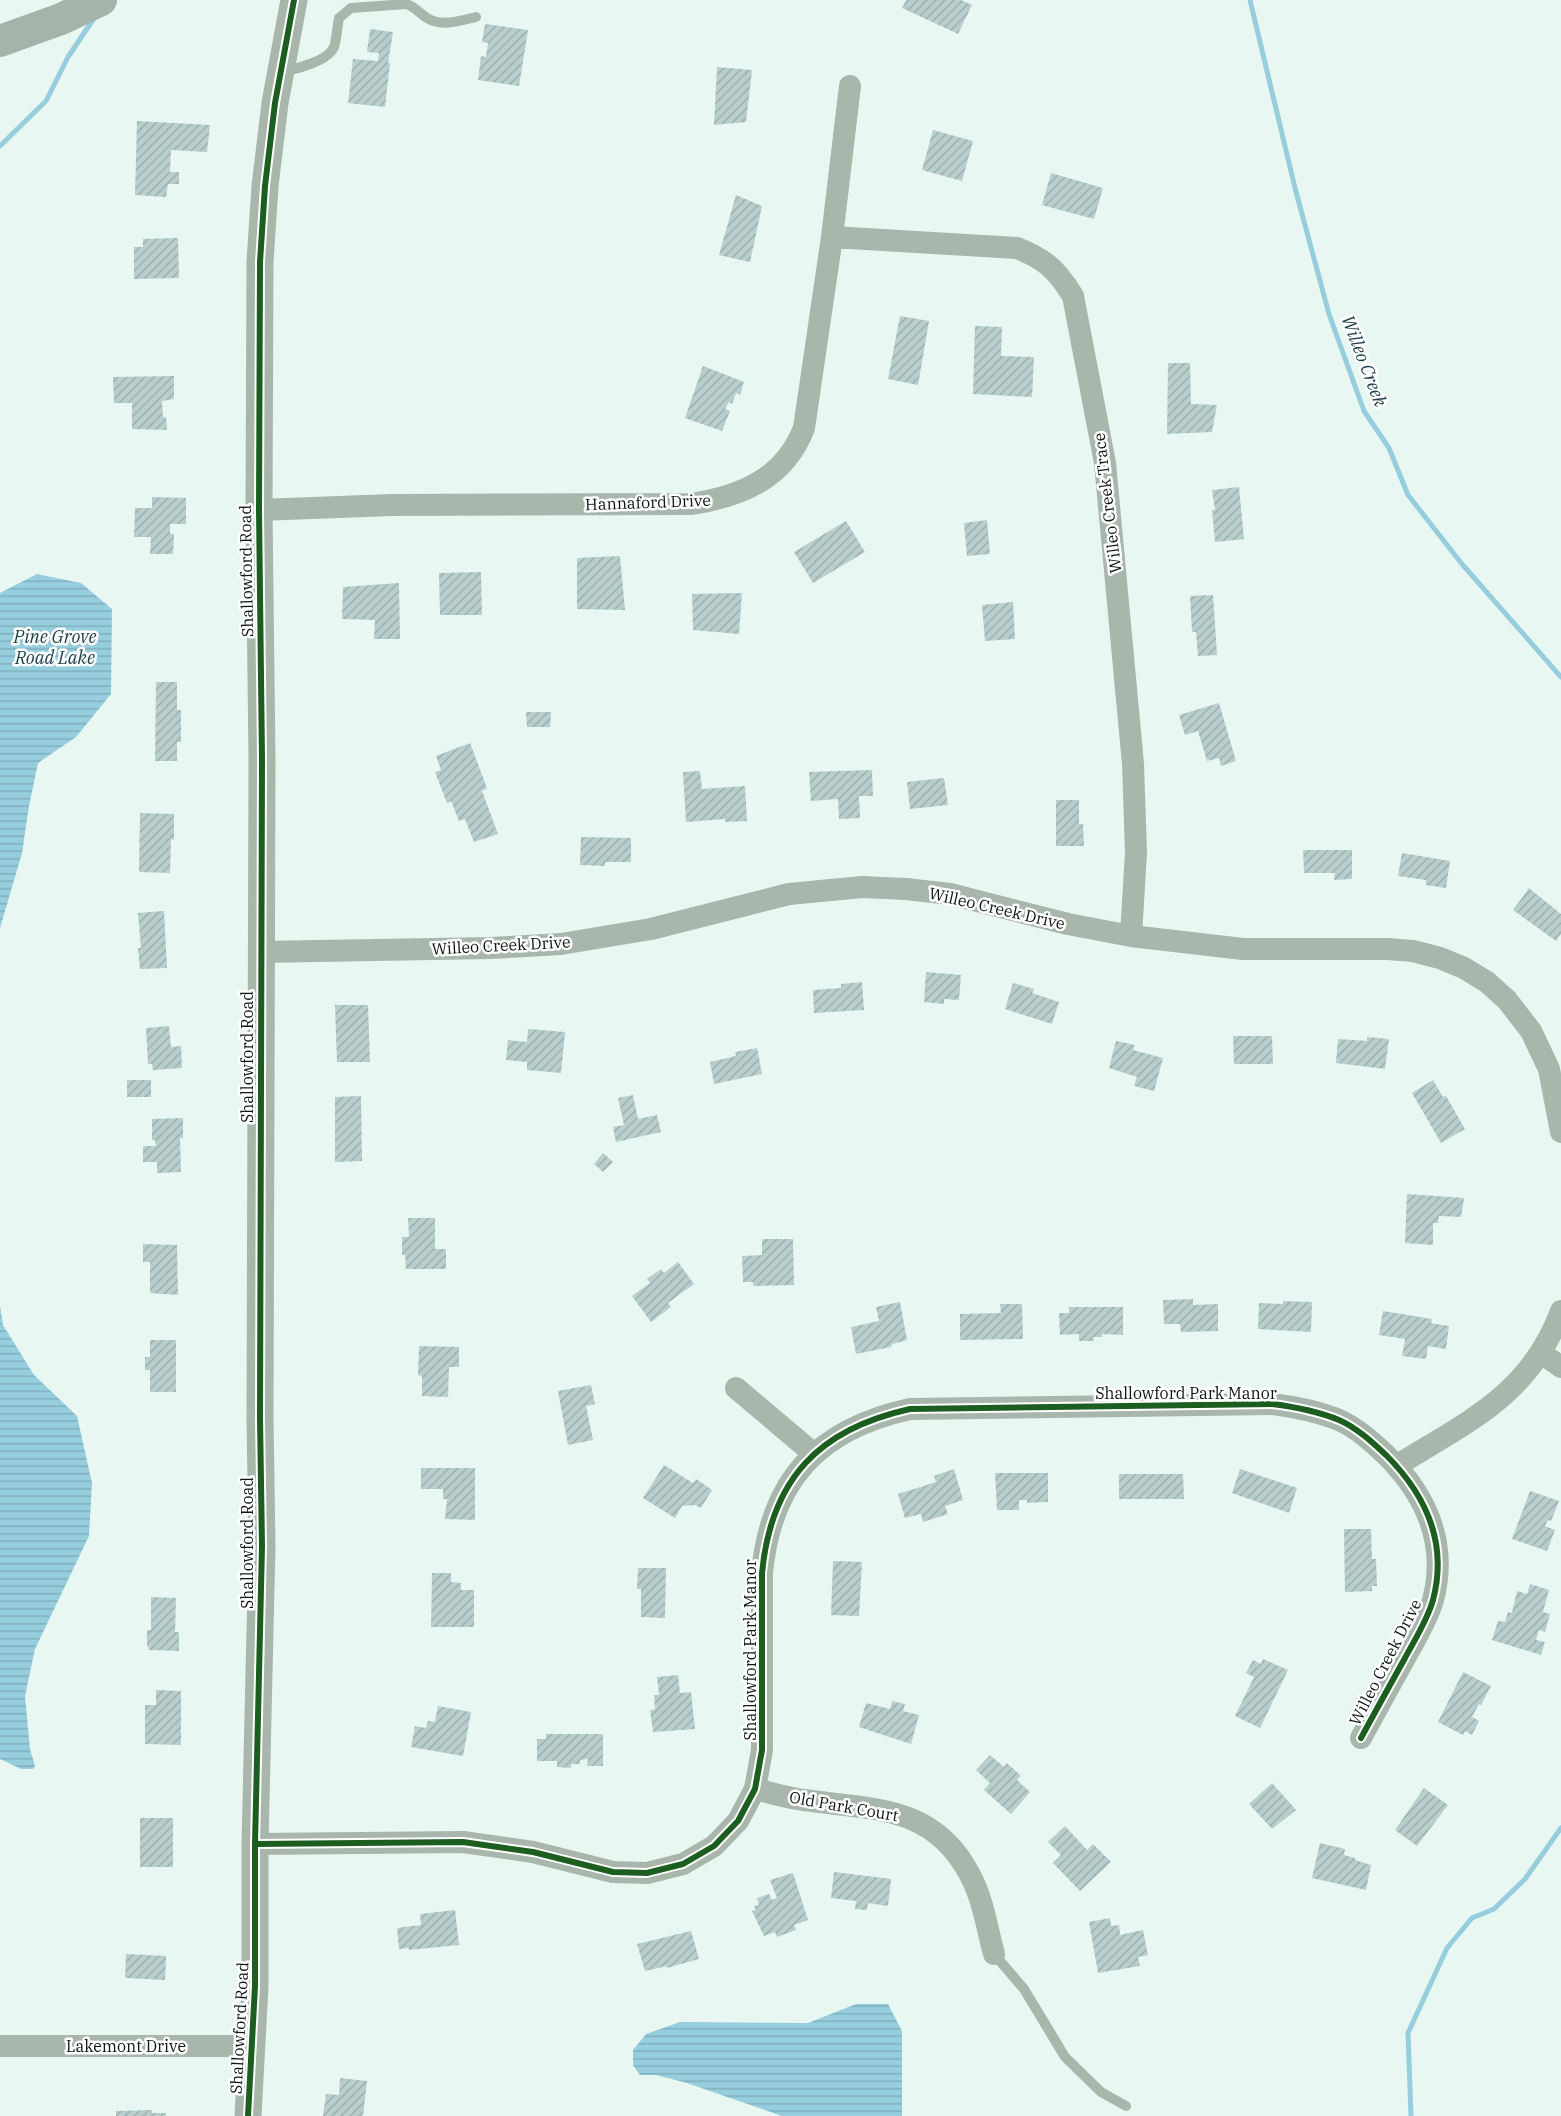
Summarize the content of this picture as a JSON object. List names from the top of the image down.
{
  "streets": {
    "street": [
      "Hannaford Drive",
      "Willeo Creek Trace",
      "Shallowford Road",
      "Willeo Creek Drive",
      "Shallowford Park Manor",
      "Old Park Court",
      "Lakemont Drive"
    ]
  },
  "crossings": [
    ["Hannaford Drive", "Willeo Creek Trace"],
    ["Hannaford Drive", "Shallowford Road"],
    ["Willeo Creek Trace", "Willeo Creek Drive"],
    ["Shallowford Road", "Willeo Creek Drive"],
    ["Shallowford Road", "Shallowford Park Manor"],
    ["Shallowford Road", "Lakemont Drive"],
    ["Willeo Creek Drive", "Shallowford Park Manor"],
    ["Shallowford Park Manor", "Old Park Court"]
  ],
  "water": ["Willeo Creek", "Pine Grove Road Lake"]
}
